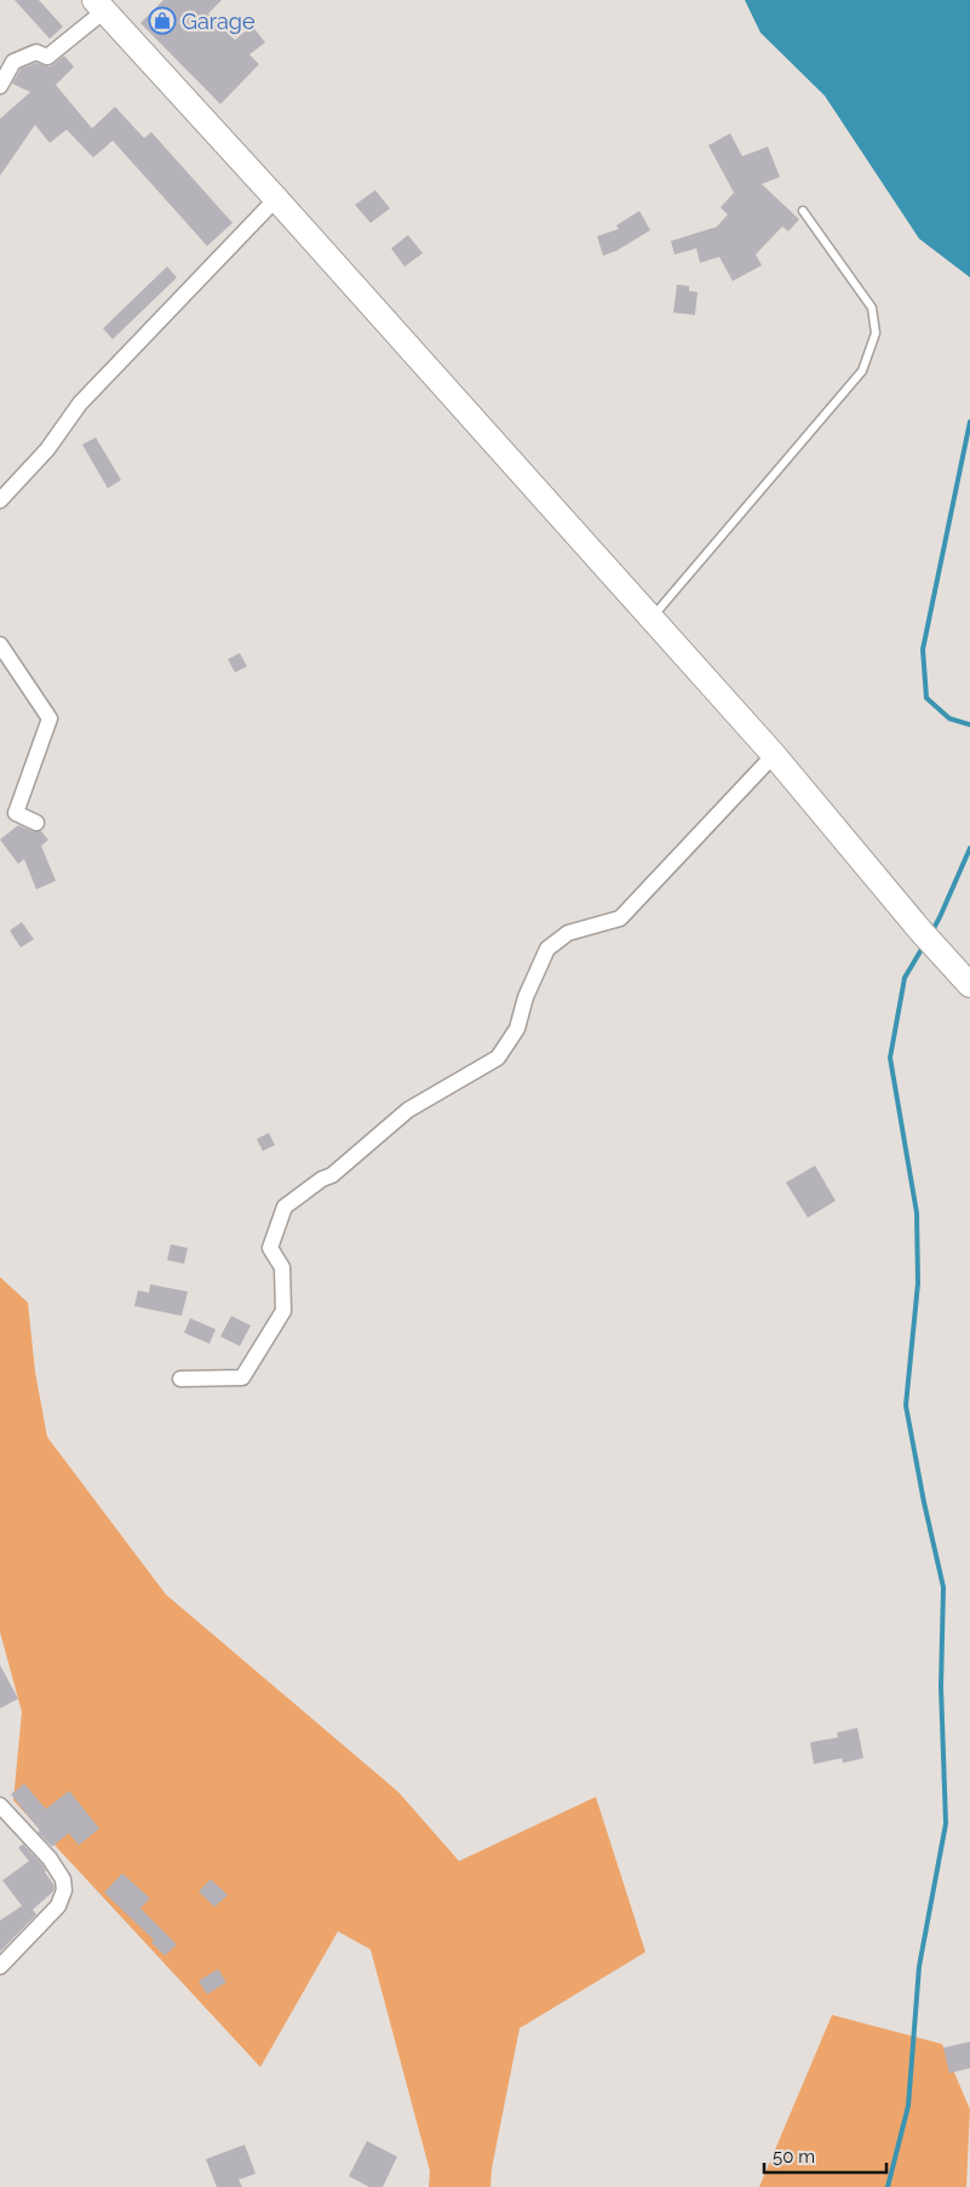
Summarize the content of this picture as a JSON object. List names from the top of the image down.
{
  "places": {
    "shop": ["Garage"]
  },
  "scale_bar": "50 m"
}
